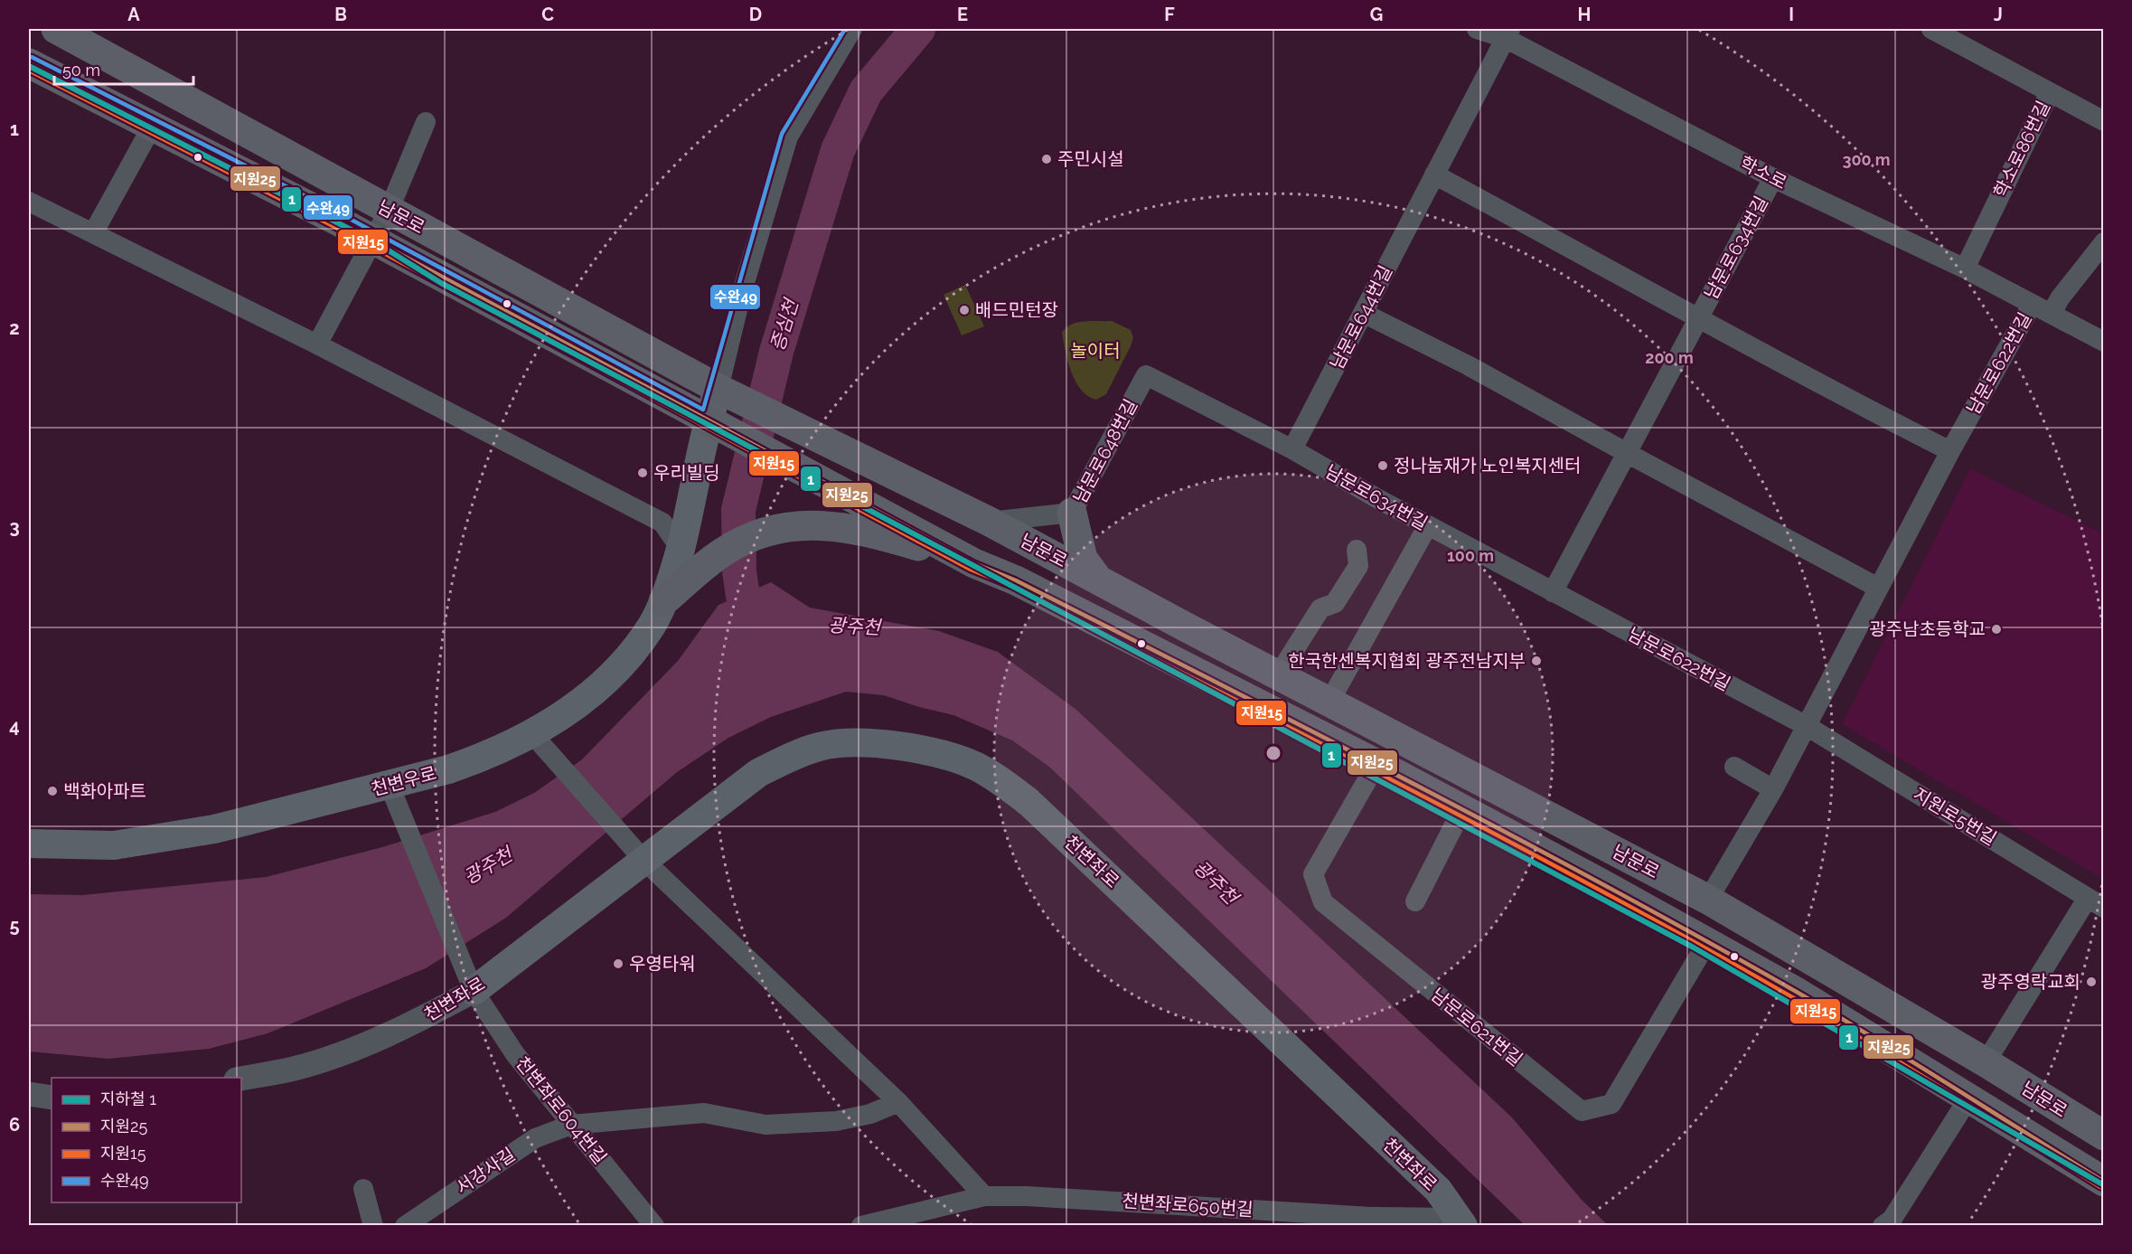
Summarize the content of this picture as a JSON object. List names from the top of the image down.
{
  "streets": {
    "main road": ["남문로", "천변우로", "천변좌로"],
    "street": [
      "학소로86번길",
      "학소로",
      "남문로634번길",
      "남문로644번길",
      "남문로622번길",
      "남문로648번길",
      "지원로5번길",
      "남문로621번길",
      "천변좌로604번길",
      "서강사길",
      "천변좌로650번길"
    ]
  },
  "crossings": [
    ["학소로86번길", "학소로"],
    ["학소로", "남문로634번길"],
    ["학소로", "남문로644번길"],
    ["학소로", "남문로622번길"],
    ["남문로", "남문로622번길"],
    ["남문로", "남문로648번길"],
    ["남문로", "천변우로"],
    ["남문로", "남문로621번길"],
    ["남문로634번길", "남문로644번길"],
    ["남문로634번길", "남문로622번길"],
    ["남문로634번길", "남문로648번길"],
    ["남문로644번길", "남문로648번길"],
    ["남문로622번길", "지원로5번길"],
    ["천변우로", "천변좌로604번길"],
    ["천변좌로", "천변좌로604번길"],
    ["천변좌로", "천변좌로650번길"],
    ["천변좌로604번길", "서강사길"]
  ],
  "water": ["증심천", "광주천"],
  "parks": ["놀이터"],
  "places": [
    "주민시설",
    "배드민턴장",
    "정나눔재가 노인복지센터",
    "우리빌딩",
    "광주남초등학교",
    "한국한센복지협회 광주전남지부",
    "백화아파트",
    "우영타워",
    "광주영락교회"
  ],
  "lines": [
    "transit line 수완49",
    "transit line 지원25",
    "metro line 1",
    "transit line 지원15"
  ],
  "legend": [
    "지하철 1",
    "지원25",
    "지원15",
    "수완49"
  ],
  "scale_bar": "50 m",
  "grid": {
    "columns": [
      "A",
      "B",
      "C",
      "D",
      "E",
      "F",
      "G",
      "H",
      "I",
      "J"
    ],
    "rows": [
      "1",
      "2",
      "3",
      "4",
      "5",
      "6"
    ]
  },
  "rings": ["300 m", "200 m", "100 m"]
}
